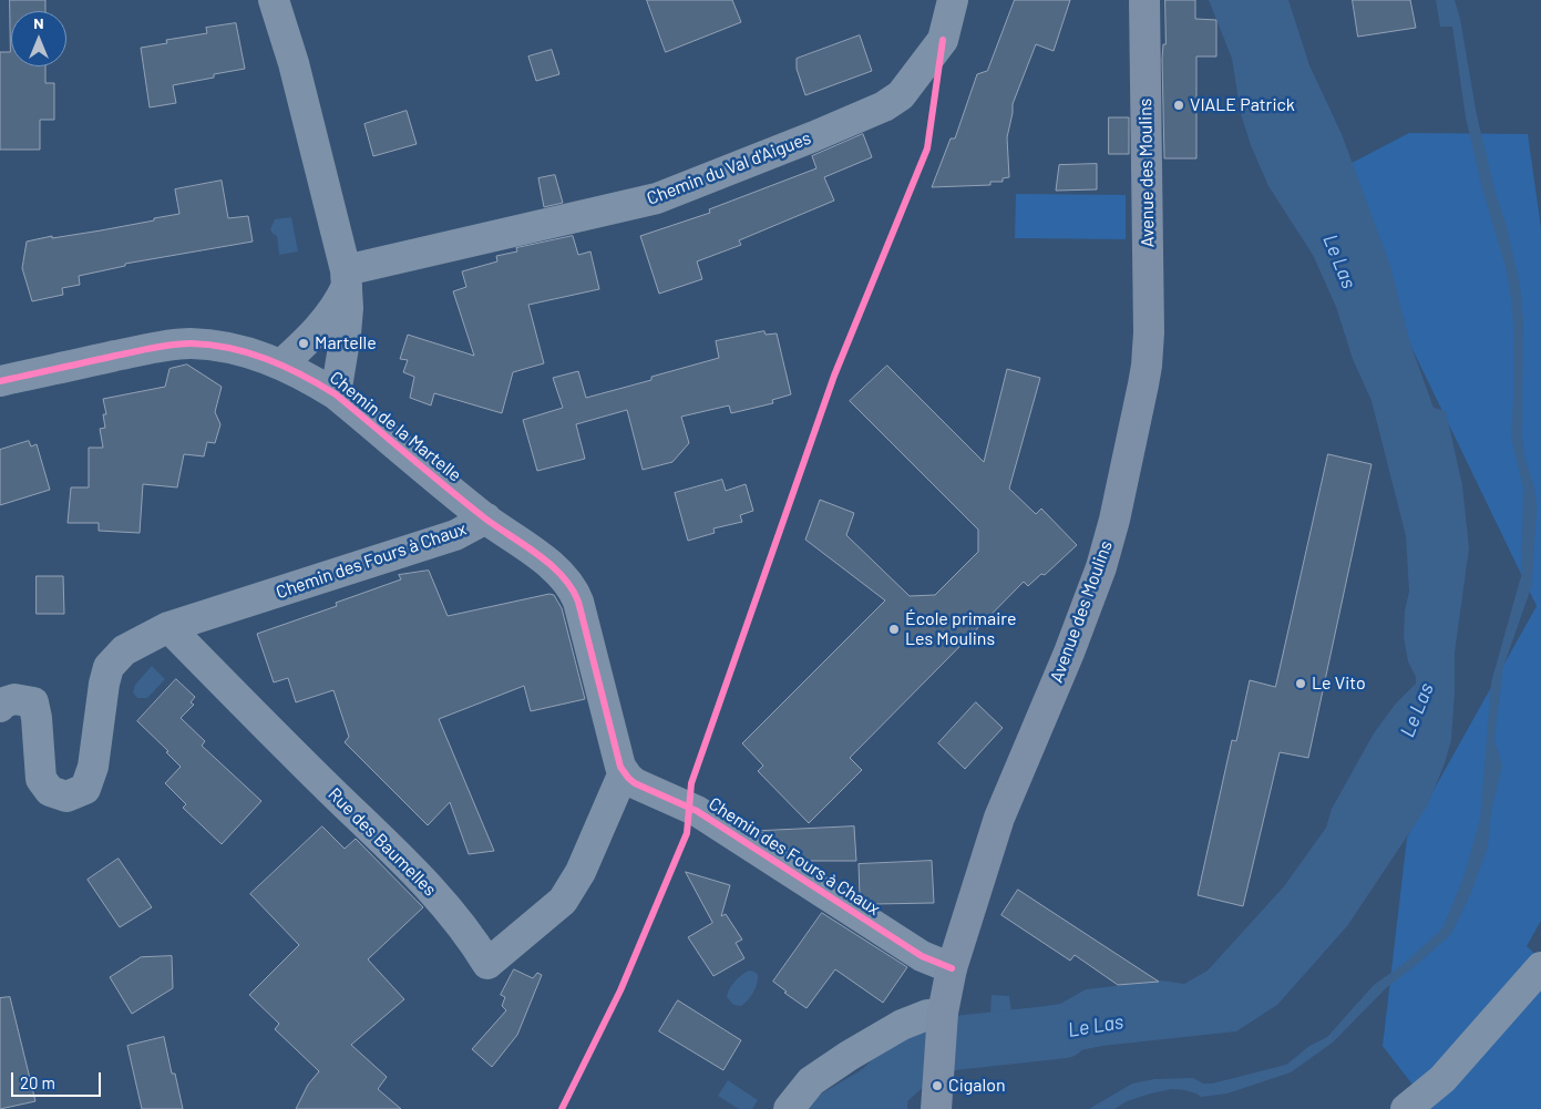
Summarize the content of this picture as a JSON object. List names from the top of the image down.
{
  "streets": {
    "main road": ["Avenue des Moulins"],
    "street": [
      "Chemin du Val d'Aigues",
      "Chemin de la Martelle",
      "Chemin des Fours à Chaux",
      "Rue des Baumelles"
    ]
  },
  "crossings": [
    ["Chemin du Val d'Aigues", "Chemin de la Martelle"],
    ["Avenue des Moulins", "Chemin des Fours à Chaux"],
    ["Chemin de la Martelle", "Chemin des Fours à Chaux"],
    ["Chemin des Fours à Chaux", "Rue des Baumelles"]
  ],
  "water": ["Le Las"],
  "places": [
    "VIALE Patrick",
    "Martelle",
    "École primaire Les Moulins",
    "Le Vito",
    "Cigalon"
  ],
  "scale_bar": "20 m",
  "north": "top"
}
